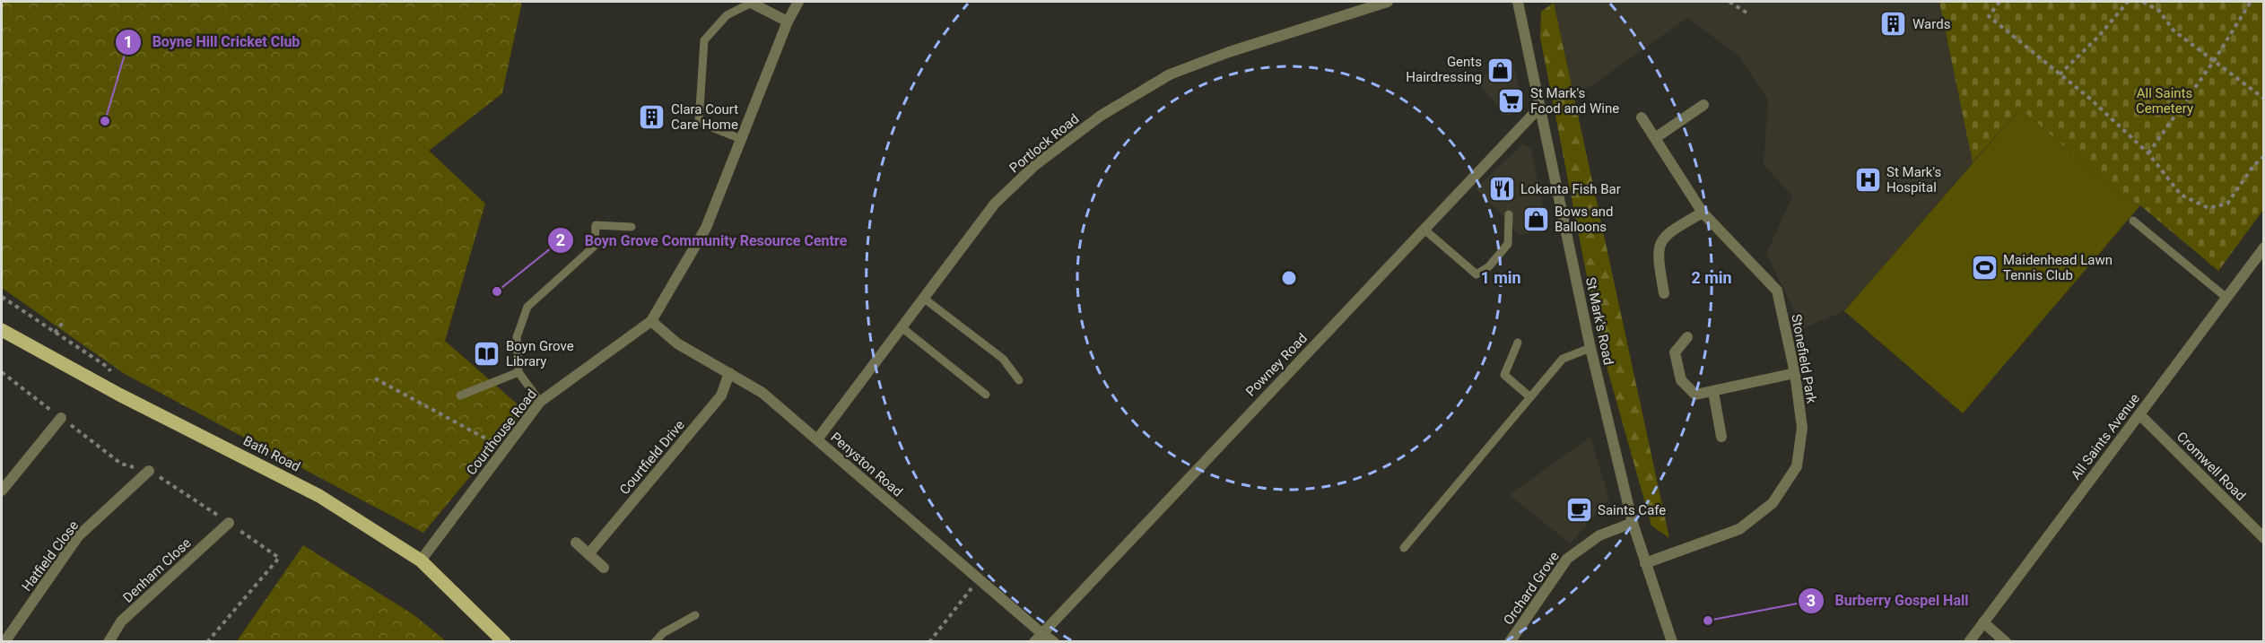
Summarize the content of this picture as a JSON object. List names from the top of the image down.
{
  "streets": {
    "main road": ["Bath Road"],
    "street": [
      "Portlock Road",
      "St Mark's Road",
      "Stonefield Park",
      "Powney Road",
      "Courthouse Road",
      "All Saints Avenue",
      "Courtfield Drive",
      "Penyston Road",
      "Cromwell Road",
      "Hatfield Close",
      "Denham Close",
      "Orchard Grove"
    ]
  },
  "crossings": [
    ["Portlock Road", "Penyston Road"],
    ["St Mark's Road", "Stonefield Park"],
    ["St Mark's Road", "Powney Road"],
    ["St Mark's Road", "Orchard Grove"],
    ["Powney Road", "Penyston Road"],
    ["Courthouse Road", "Bath Road"],
    ["Courthouse Road", "Penyston Road"],
    ["All Saints Avenue", "Cromwell Road"],
    ["Courtfield Drive", "Penyston Road"]
  ],
  "parks": ["All Saints Cemetery"],
  "places": {
    "building": ["Wards", "Clara Court Care Home"],
    "shop": ["Gents Hairdressing", "Bows and Balloons"],
    "supermarket": ["St Mark's Food and Wine"],
    "other": ["Boyne Hill Cricket Club", "Boyn Grove Community Resource Centre", "Burberry Gospel Hall"],
    "hospital": ["St Mark's Hospital"],
    "restaurant": ["Lokanta Fish Bar"],
    "sports": ["Maidenhead Lawn Tennis Club"],
    "library": ["Boyn Grove Library"],
    "cafe": ["Saints Cafe"]
  },
  "rings": ["1 min", "2 min"]
}
